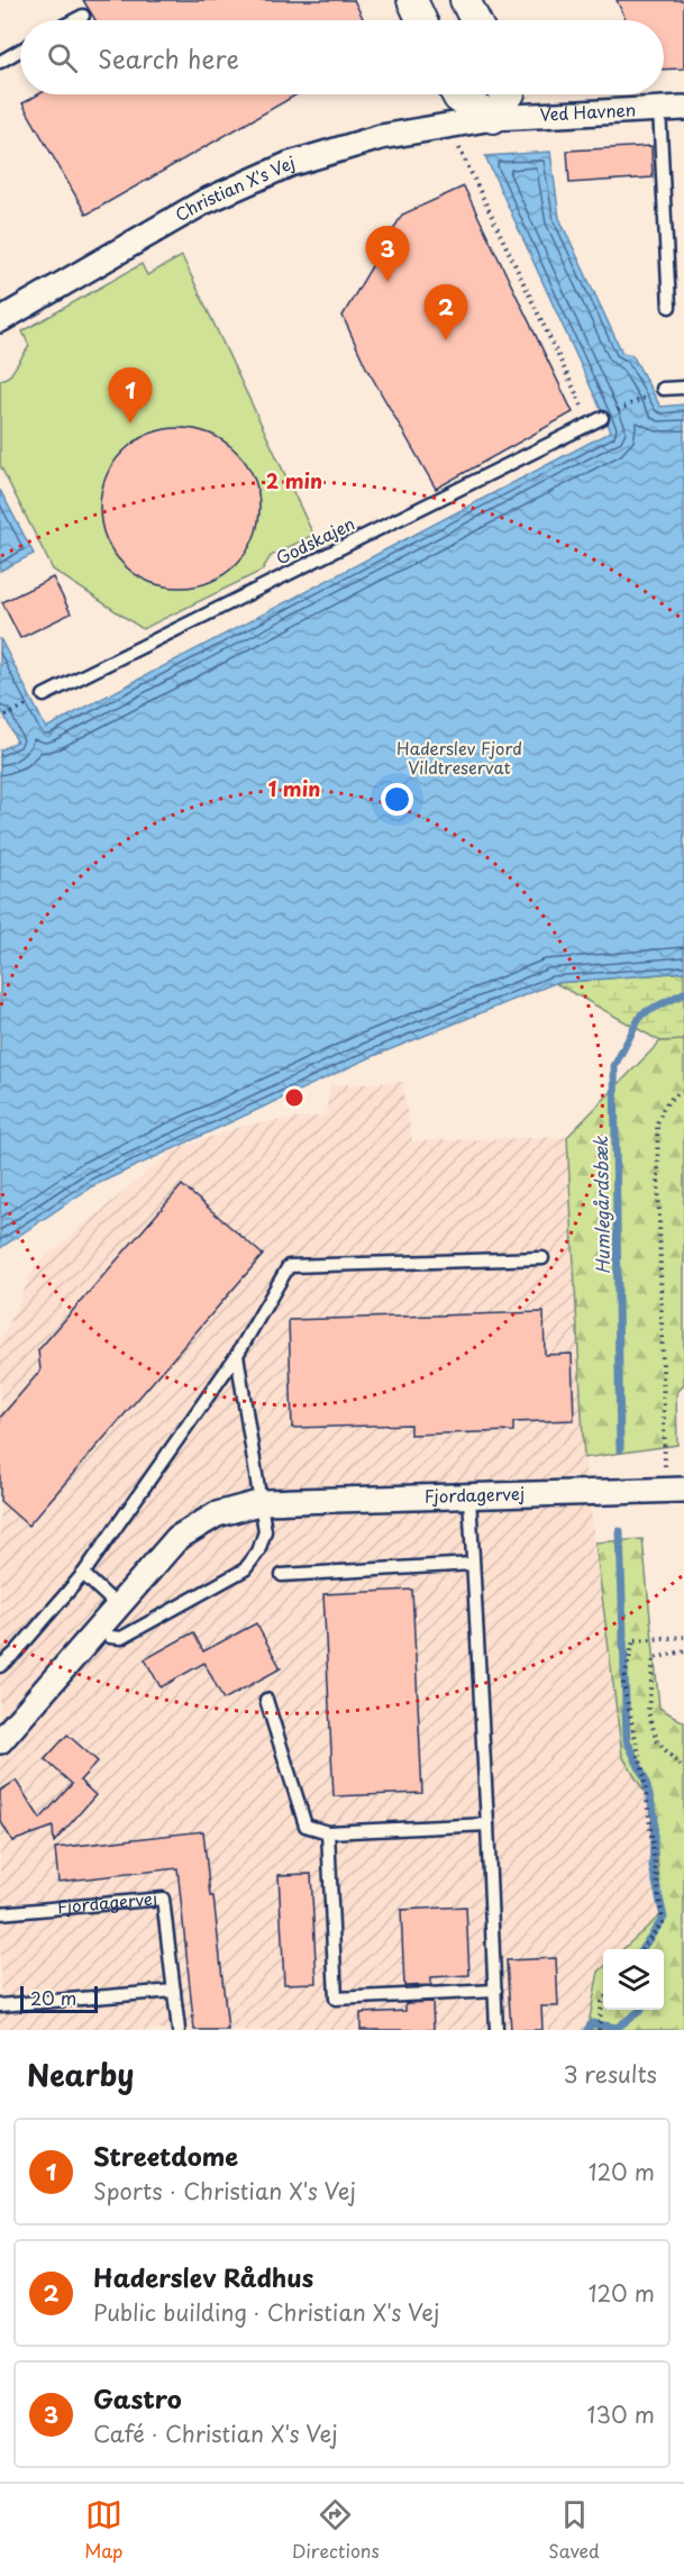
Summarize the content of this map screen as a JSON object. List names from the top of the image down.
{
  "streets": {
    "street": ["Ved Havnen", "Christian X's Vej", "Fjordagervej"],
    "lane": ["Godskajen"]
  },
  "crossings": [
    ["Ved Havnen", "Christian X's Vej"]
  ],
  "water": ["Humlegårdsbæk"],
  "parks": ["Haderslev Fjord Vildtreservat"],
  "scale_bar": "20 m",
  "page": {
    "search": "Search here",
    "pins": ["3", "2", "1"],
    "scale": "20 m",
    "heading": ["Nearby", "3 results"],
    "list": [
      {
        "mark": "1",
        "name": "Streetdome",
        "note": "Sports · Christian X's Vej",
        "value": "120 m"
      },
      {
        "mark": "2",
        "name": "Haderslev Rådhus",
        "note": "Public building · Christian X's Vej",
        "value": "120 m"
      },
      {
        "mark": "3",
        "name": "Gastro",
        "note": "Café · Christian X's Vej",
        "value": "130 m"
      }
    ],
    "nav": ["Map", "Directions", "Saved"]
  },
  "rings": ["2 min", "1 min"]
}
